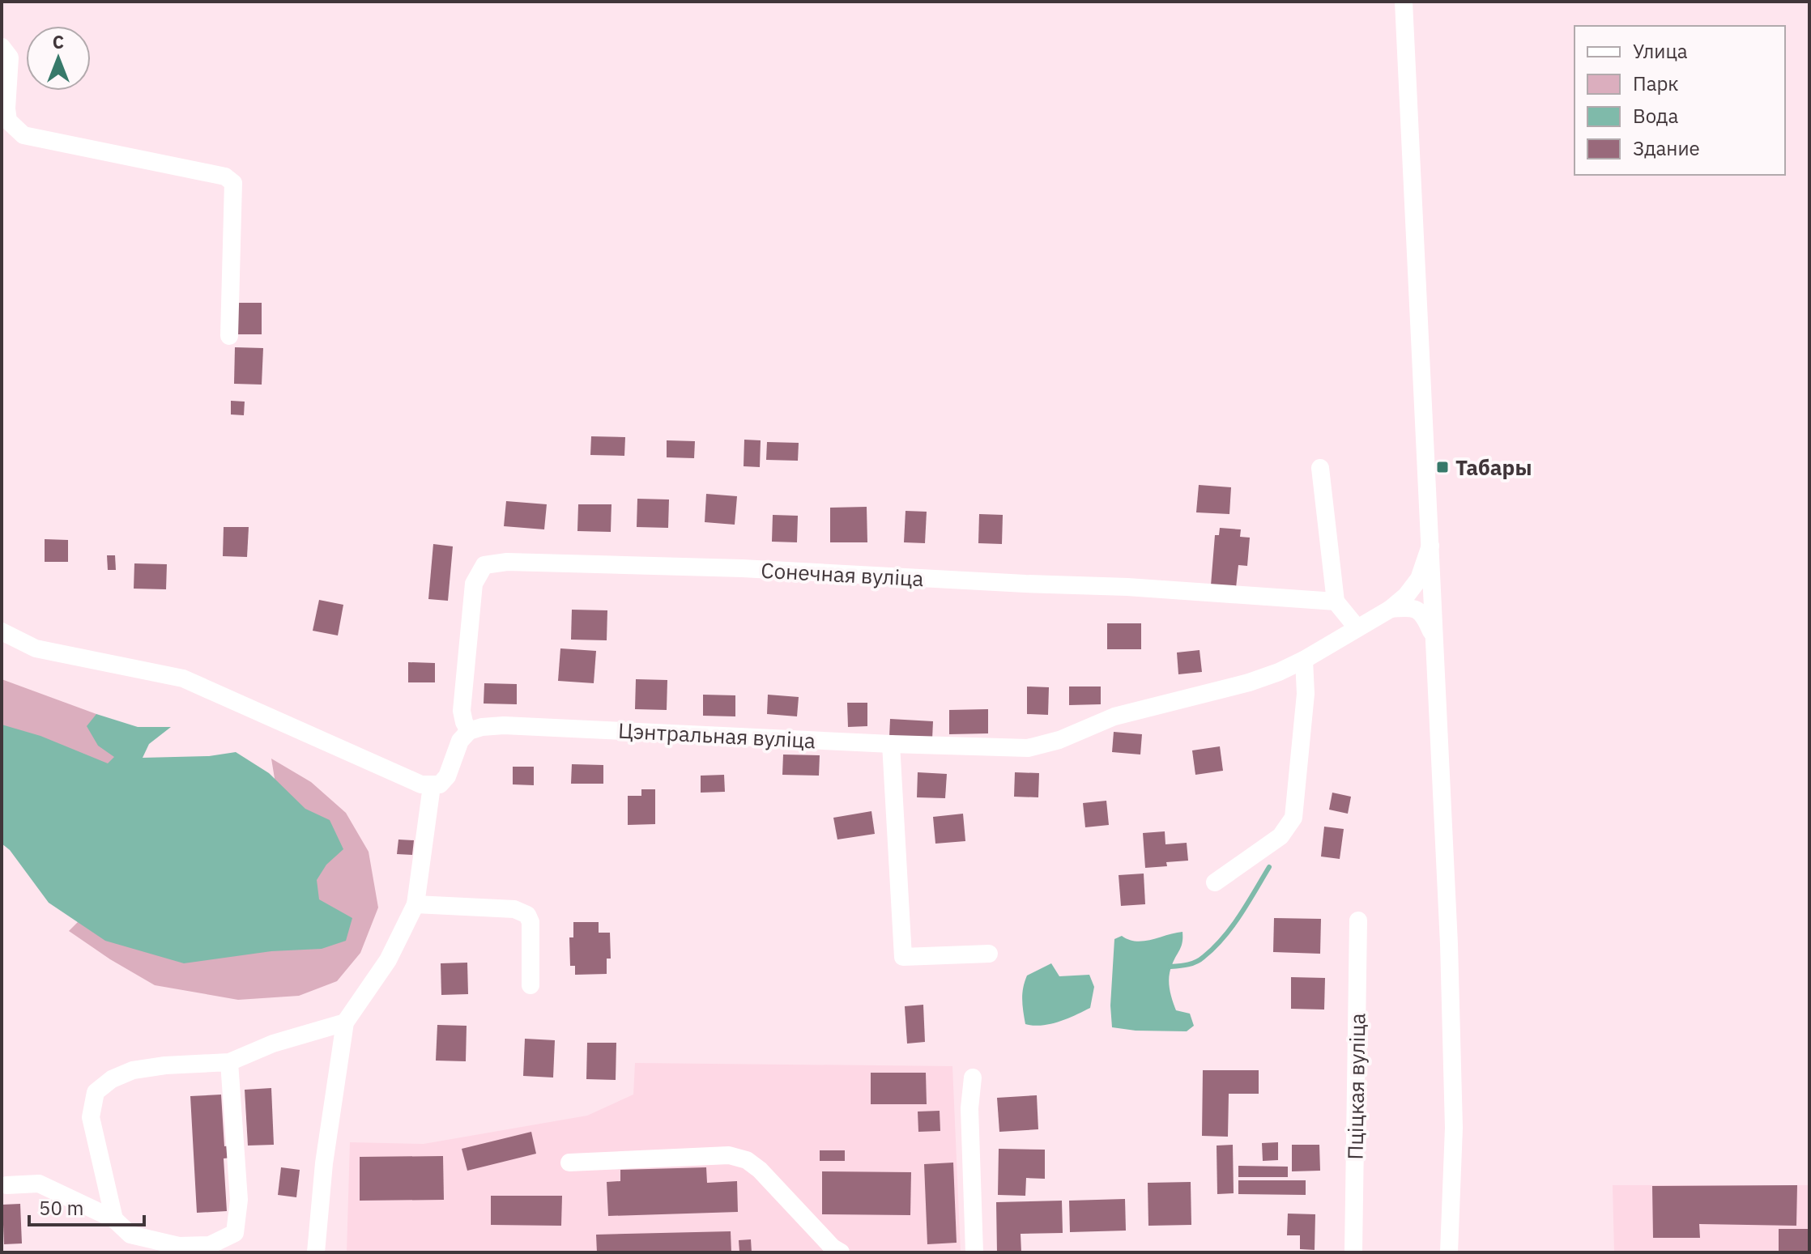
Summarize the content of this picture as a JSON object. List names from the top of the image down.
{
  "streets": {
    "street": ["Сонечная вуліца", "Цэнтральная вуліца", "Пціцкая вуліца"]
  },
  "crossings": [
    ["Сонечная вуліца", "Цэнтральная вуліца"]
  ],
  "places": {
    "transit": ["Табары"]
  },
  "legend": [
    "Улица",
    "Парк",
    "Вода",
    "Здание"
  ],
  "scale_bar": "50 m",
  "north": "top"
}
